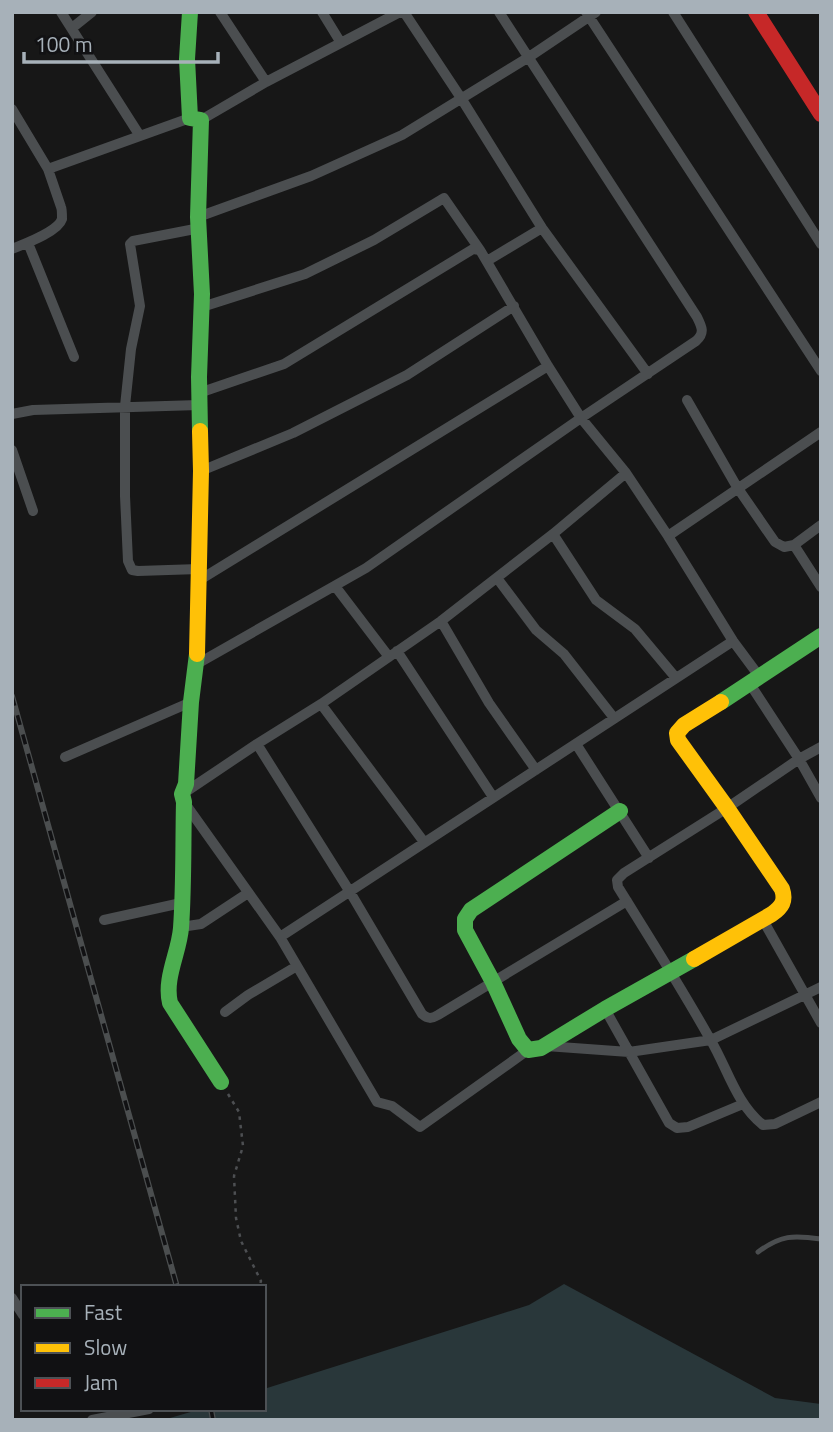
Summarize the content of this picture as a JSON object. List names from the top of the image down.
{
  "legend": ["Fast", "Slow", "Jam"],
  "scale_bar": "100 m"
}
